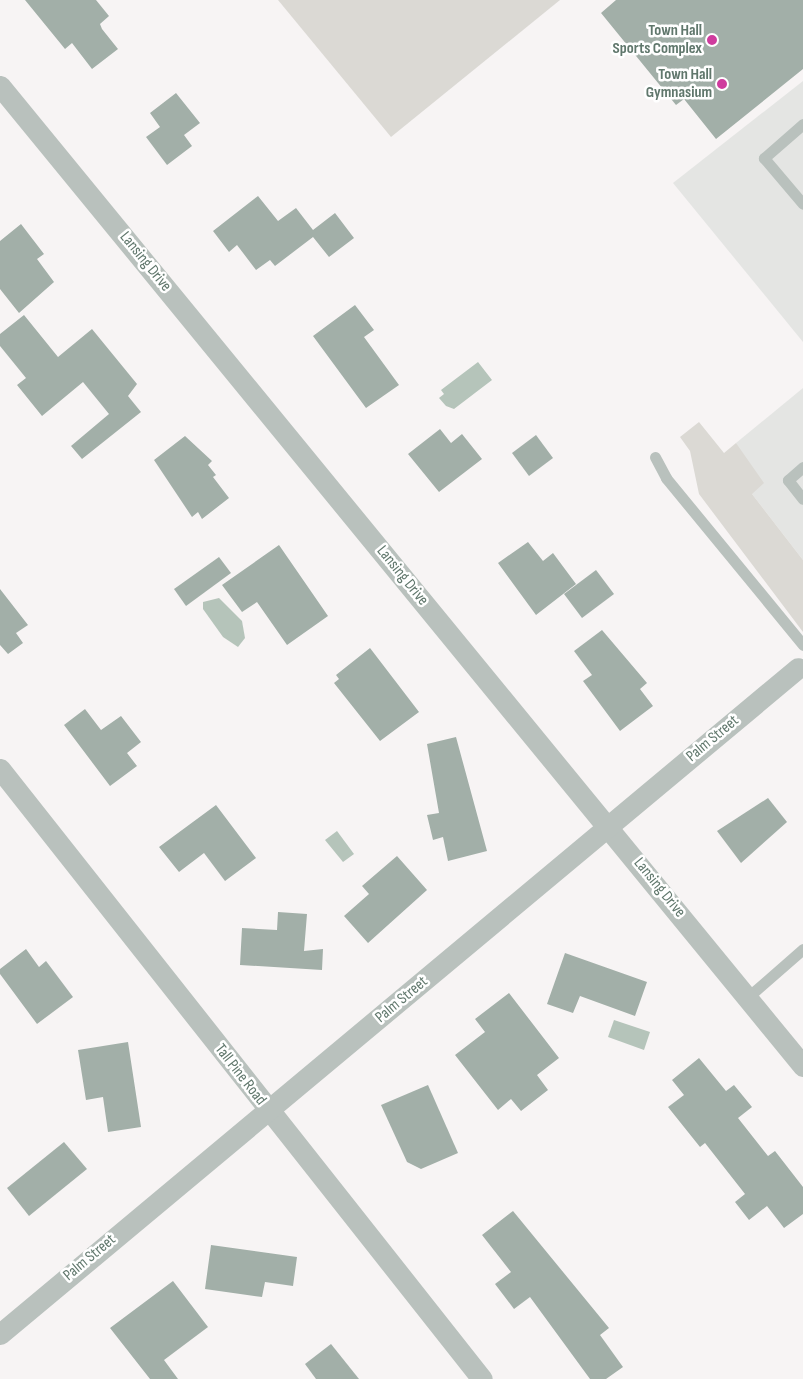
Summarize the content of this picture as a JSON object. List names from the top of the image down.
{
  "streets": {
    "street": ["Lansing Drive", "Palm Street", "Tall Pine Road"]
  },
  "crossings": [
    ["Lansing Drive", "Palm Street"],
    ["Palm Street", "Tall Pine Road"]
  ],
  "places": ["Town Hall Sports Complex", "Town Hall Gymnasium"]
}
